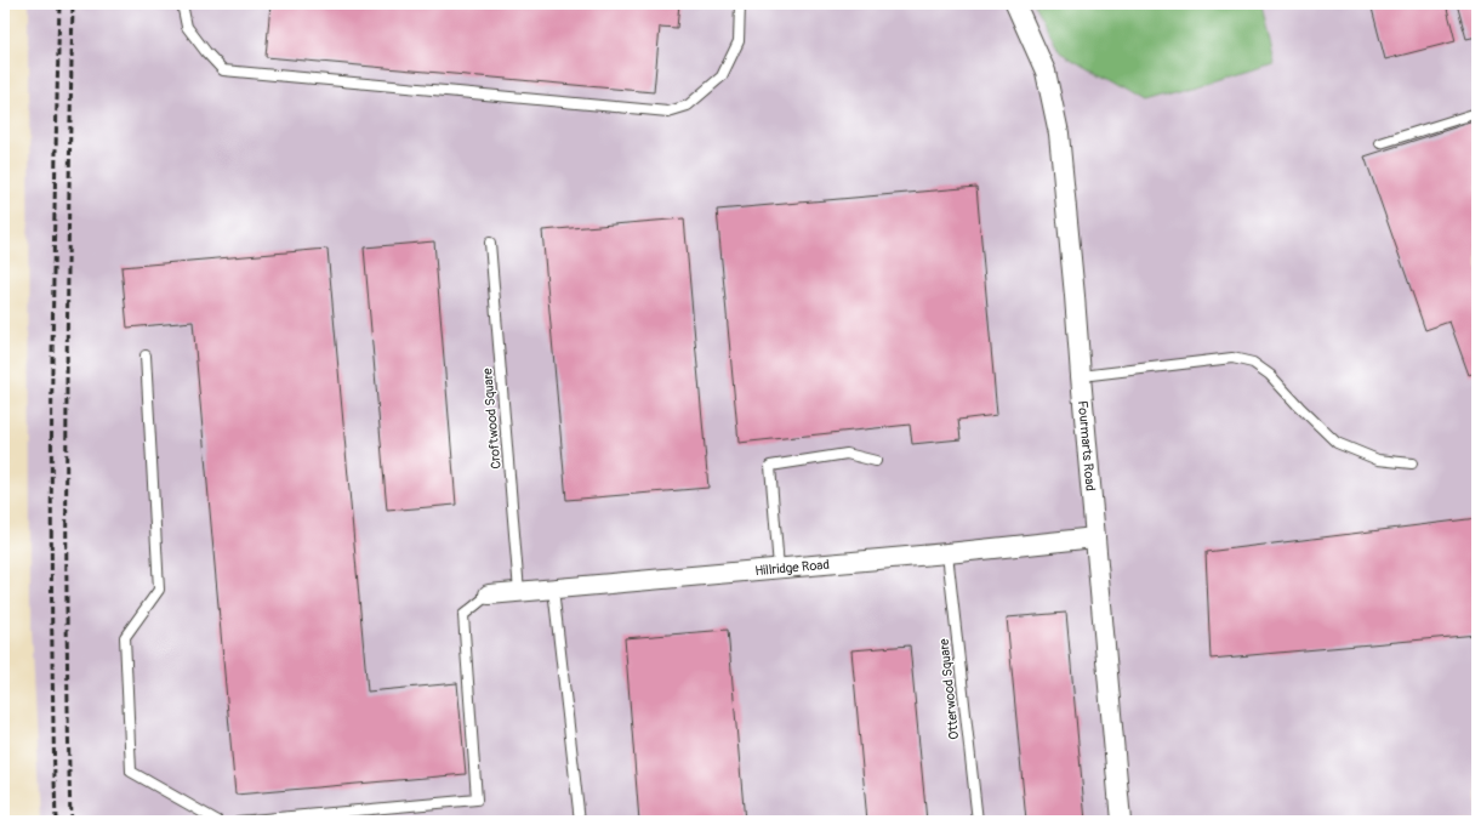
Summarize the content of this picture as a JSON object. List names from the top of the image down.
{
  "streets": {
    "street": ["Fourmarts Road", "Hillridge Road"],
    "lane": ["Croftwood Square", "Otterwood Square"]
  },
  "crossings": [
    ["Croftwood Square", "Hillridge Road"],
    ["Fourmarts Road", "Hillridge Road"],
    ["Hillridge Road", "Otterwood Square"]
  ]
}
